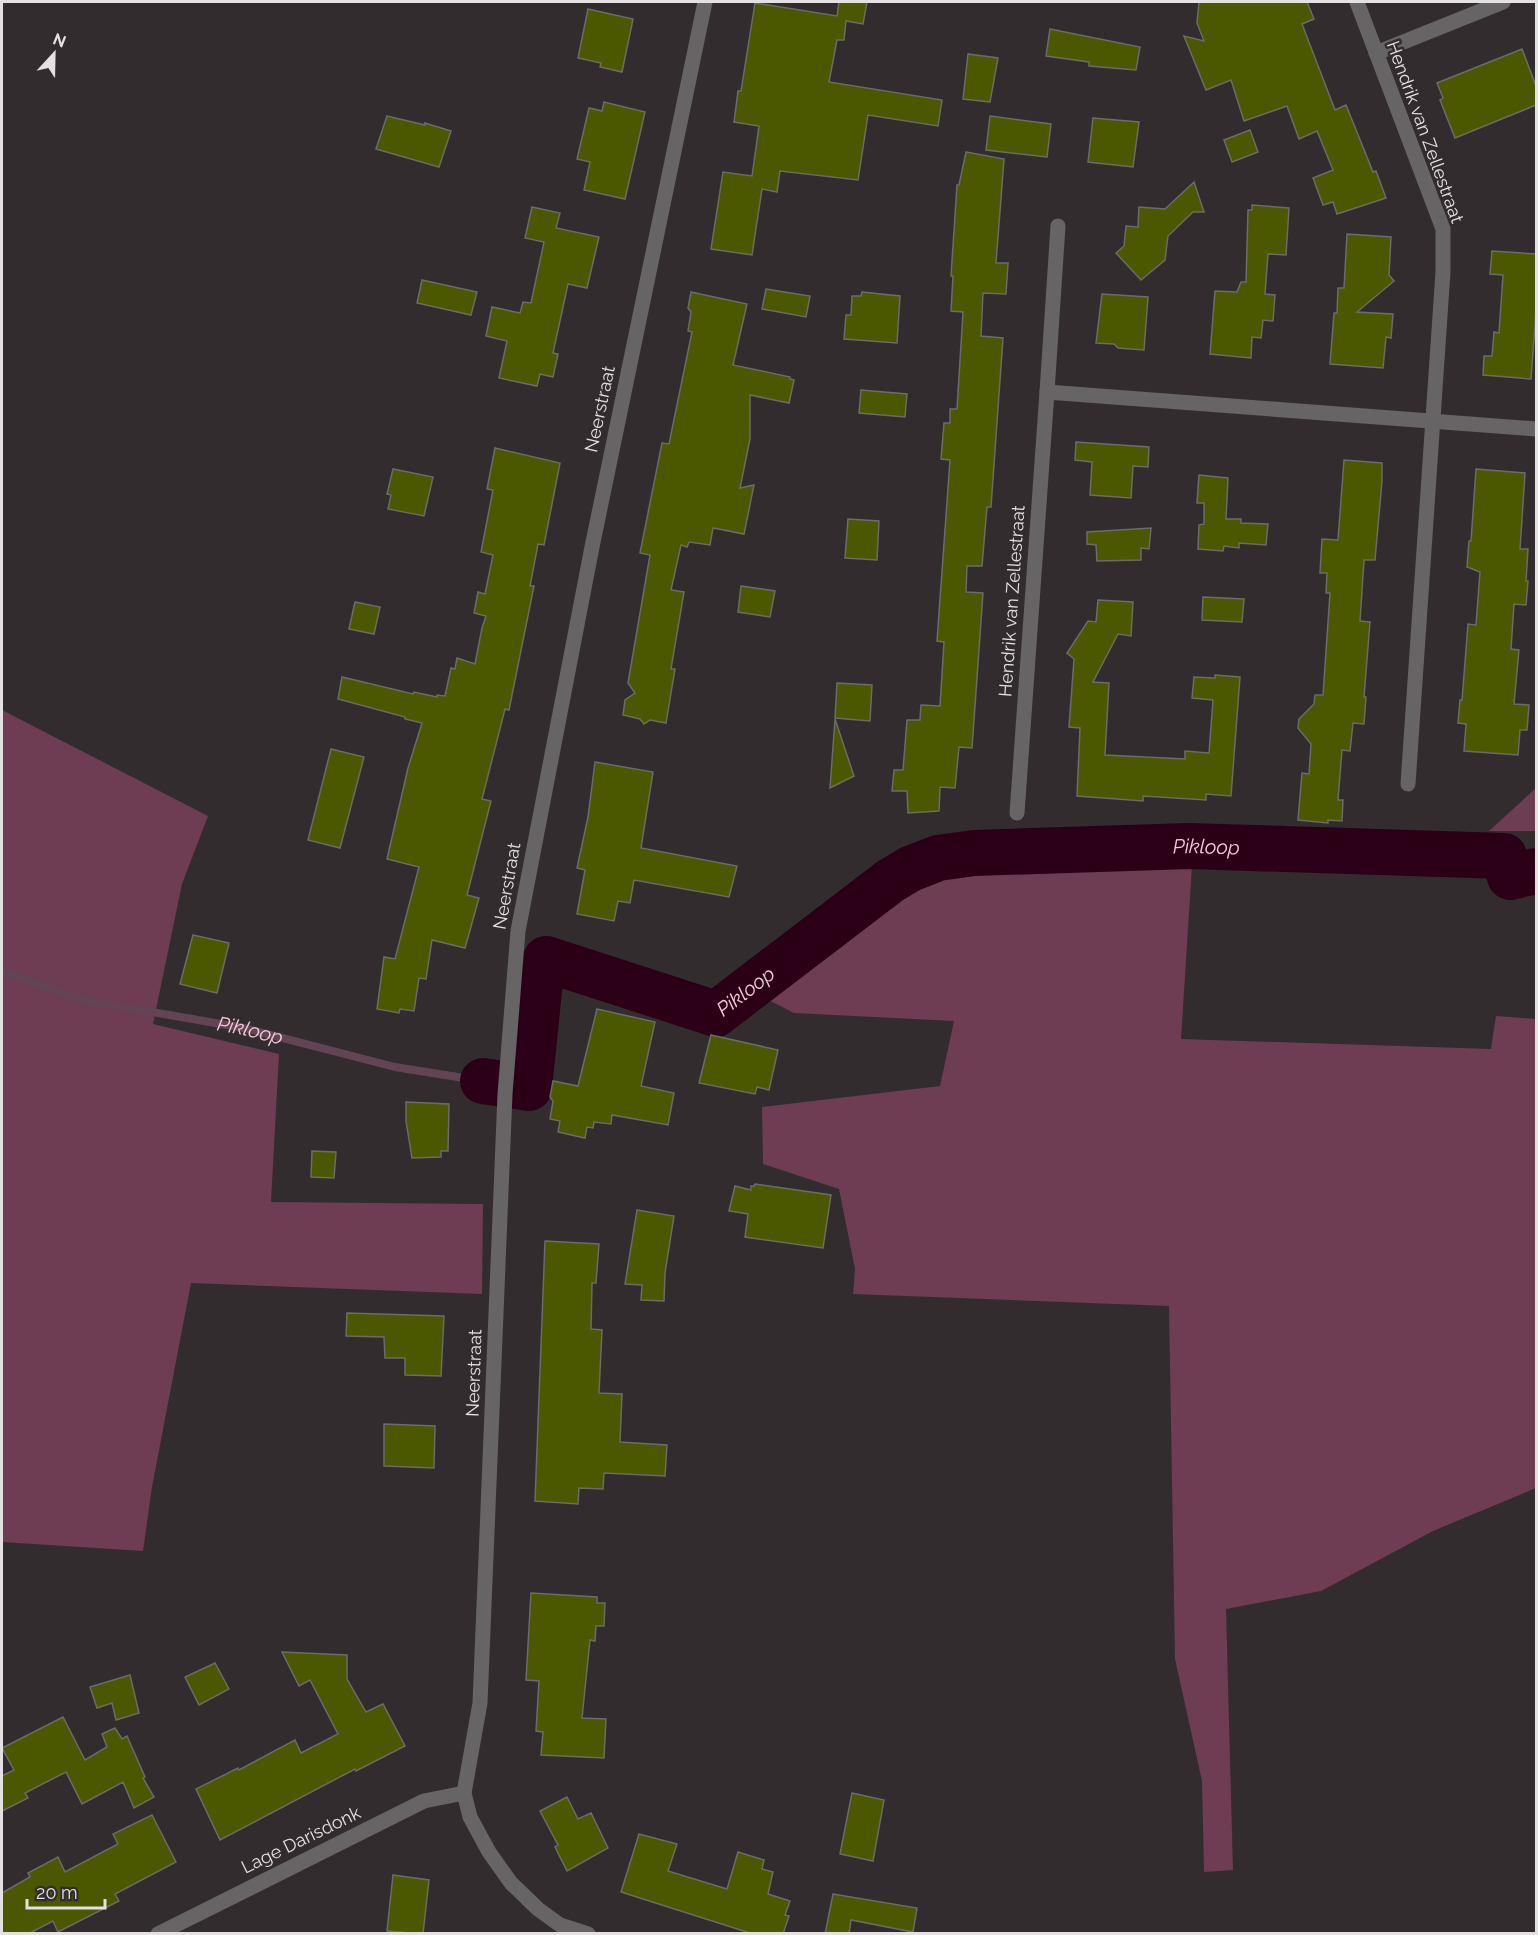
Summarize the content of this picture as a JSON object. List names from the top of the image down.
{
  "streets": {
    "street": ["Hendrik van Zellestraat", "Neerstraat", "Lage Darisdonk"]
  },
  "crossings": [
    ["Neerstraat", "Lage Darisdonk"]
  ],
  "water": ["Pikloop"],
  "scale_bar": "20 m",
  "north": "top"
}
